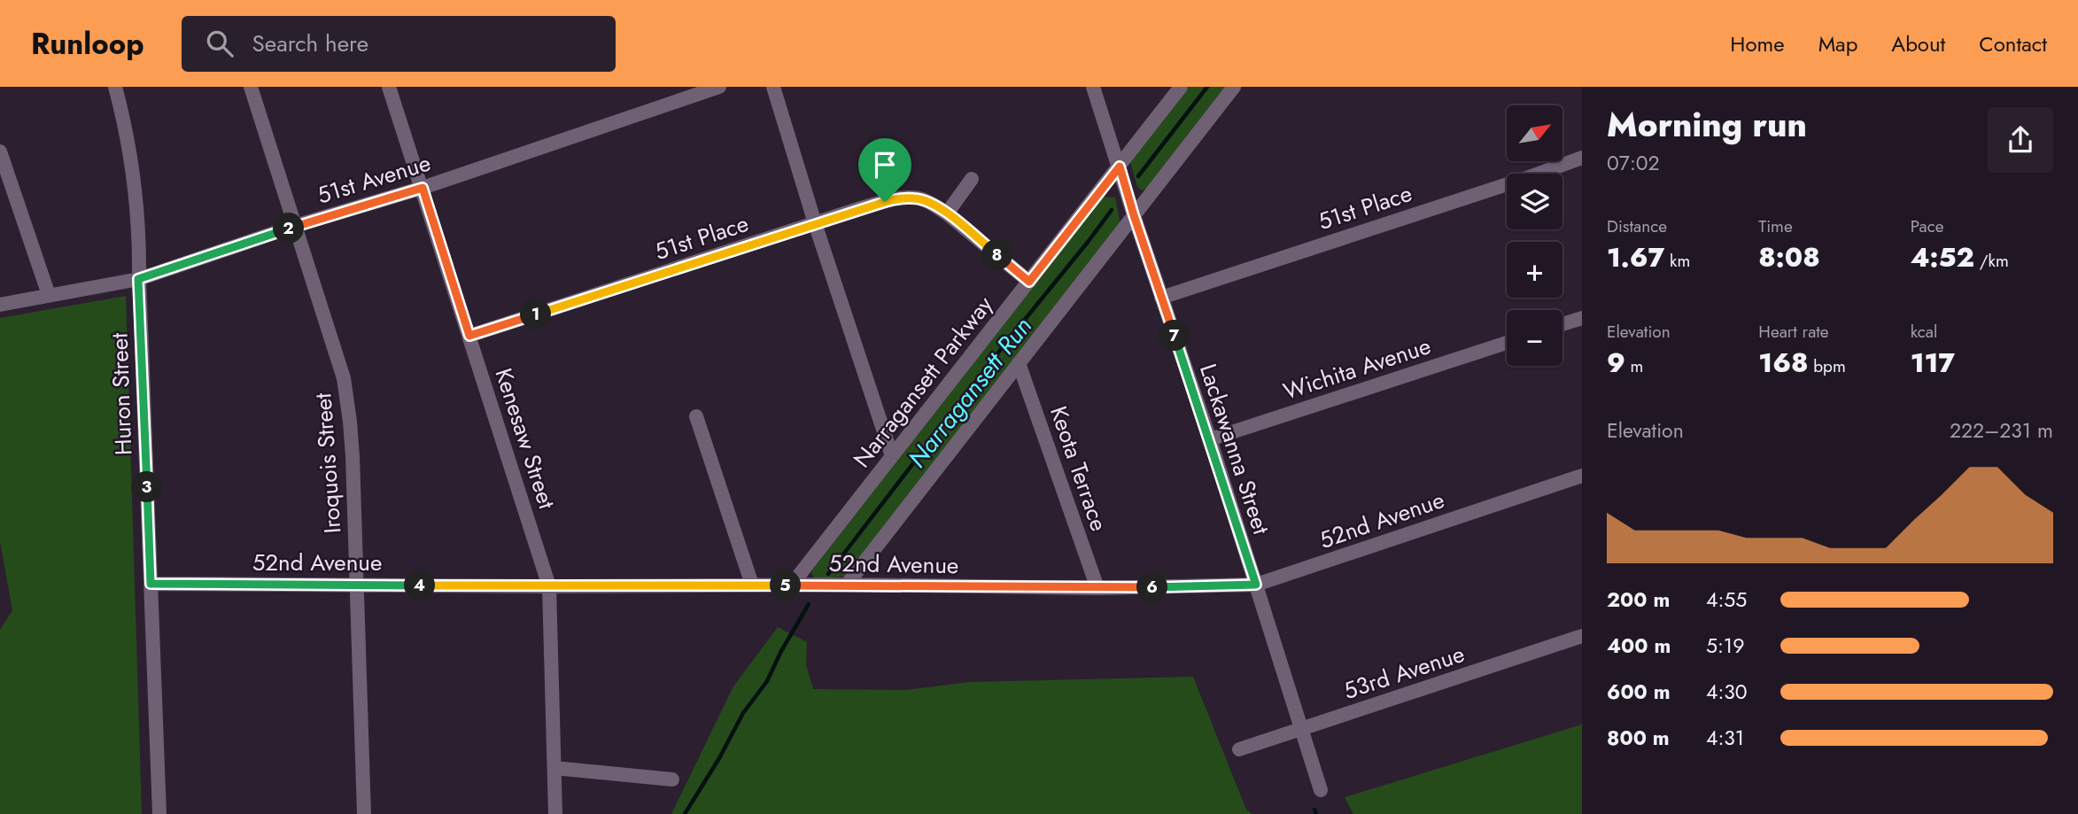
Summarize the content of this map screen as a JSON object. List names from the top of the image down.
{
  "streets": {
    "street": [
      "51st Avenue",
      "51st Place",
      "Wichita Avenue",
      "Narragansett Parkway",
      "Huron Street",
      "Kenesaw Street",
      "Lackawanna Street",
      "Iroquois Street",
      "Keota Terrace",
      "52nd Avenue",
      "53rd Avenue"
    ]
  },
  "crossings": [
    ["51st Avenue", "Huron Street"],
    ["51st Avenue", "Kenesaw Street"],
    ["51st Avenue", "Iroquois Street"],
    ["51st Place", "Narragansett Parkway"],
    ["51st Place", "Kenesaw Street"],
    ["51st Place", "Lackawanna Street"],
    ["Wichita Avenue", "Lackawanna Street"],
    ["Narragansett Parkway", "Lackawanna Street"],
    ["Narragansett Parkway", "52nd Avenue"],
    ["Huron Street", "52nd Avenue"],
    ["Kenesaw Street", "52nd Avenue"],
    ["Lackawanna Street", "52nd Avenue"],
    ["Lackawanna Street", "53rd Avenue"],
    ["Iroquois Street", "52nd Avenue"],
    ["Keota Terrace", "52nd Avenue"]
  ],
  "water": ["Narragansett Run"],
  "north": "top right",
  "page": {
    "header": "Runloop",
    "search": "Search here",
    "nav": [
      "Home",
      "Map",
      "About",
      "Contact"
    ],
    "heading": ["Morning run", "07:02"],
    "map_buttons": ["+", "−"],
    "stats": [
      ["Distance", "1.67 km"],
      ["Time", "8:08"],
      ["Pace", "4:52 /km"],
      ["Elevation", "9 m"],
      ["Heart rate", "168 bpm"],
      ["kcal", "117"]
    ],
    "pins": [
      "2",
      "8",
      "1",
      "7",
      "3",
      "4",
      "5",
      "6"
    ],
    "chart": ["Elevation", "222–231 m"],
    "list": [
      {
        "name": "200 m",
        "note": "4:55"
      },
      {
        "name": "400 m",
        "note": "5:19"
      },
      {
        "name": "600 m",
        "note": "4:30"
      },
      {
        "name": "800 m",
        "note": "4:31"
      }
    ]
  }
}
